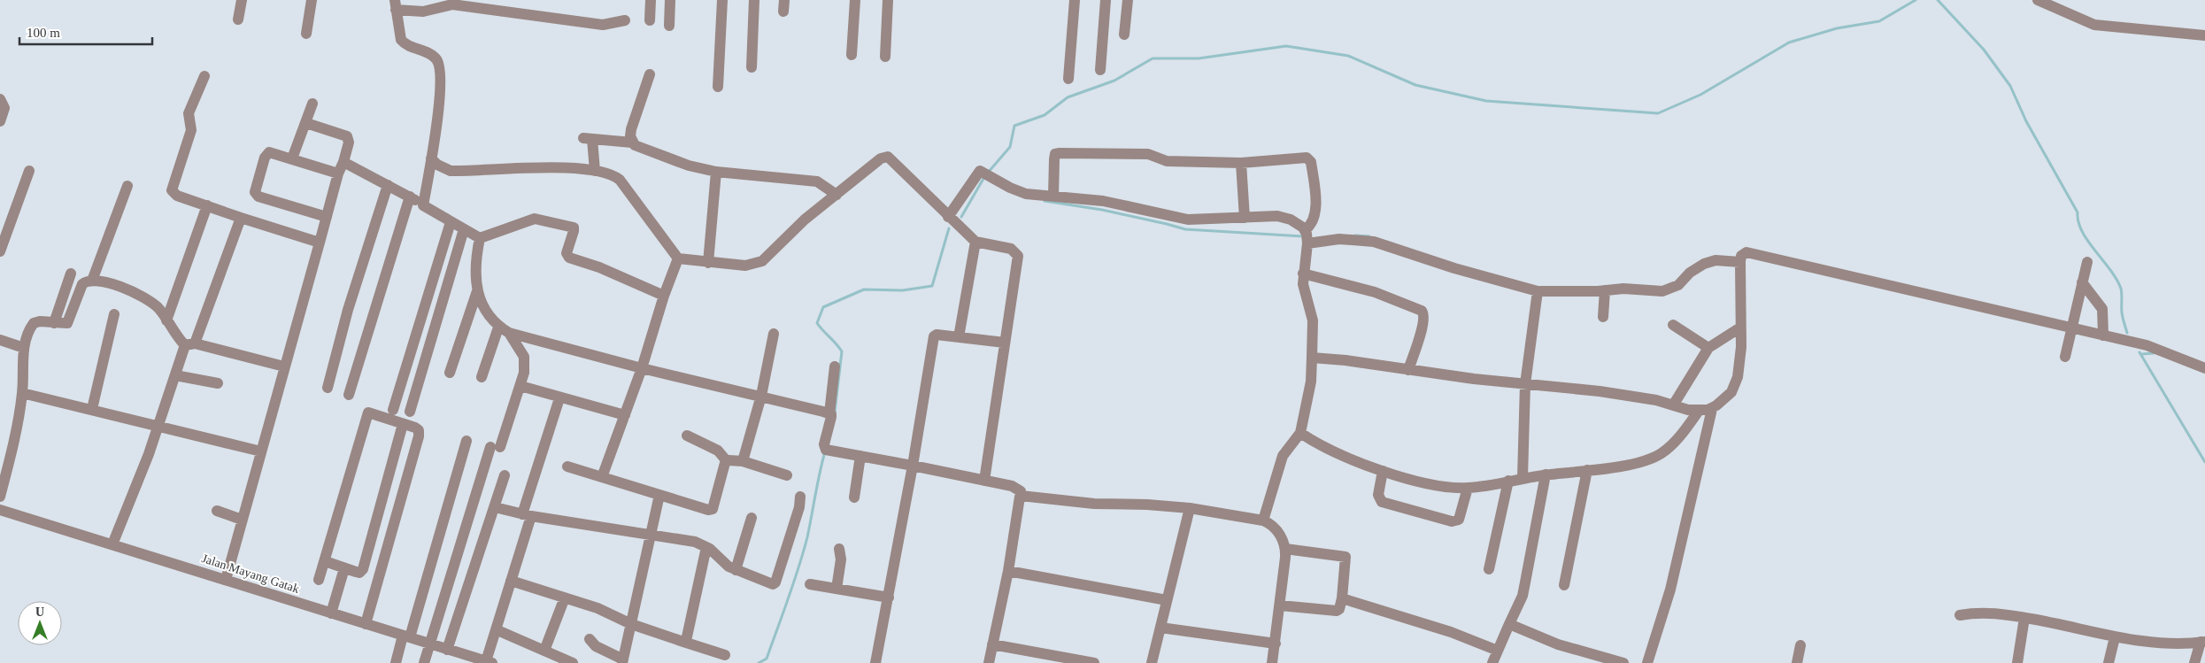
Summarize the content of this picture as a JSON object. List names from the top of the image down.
{
  "streets": {
    "street": ["Jalan Mayang Gatak"]
  },
  "scale_bar": "100 m",
  "north": "top"
}
